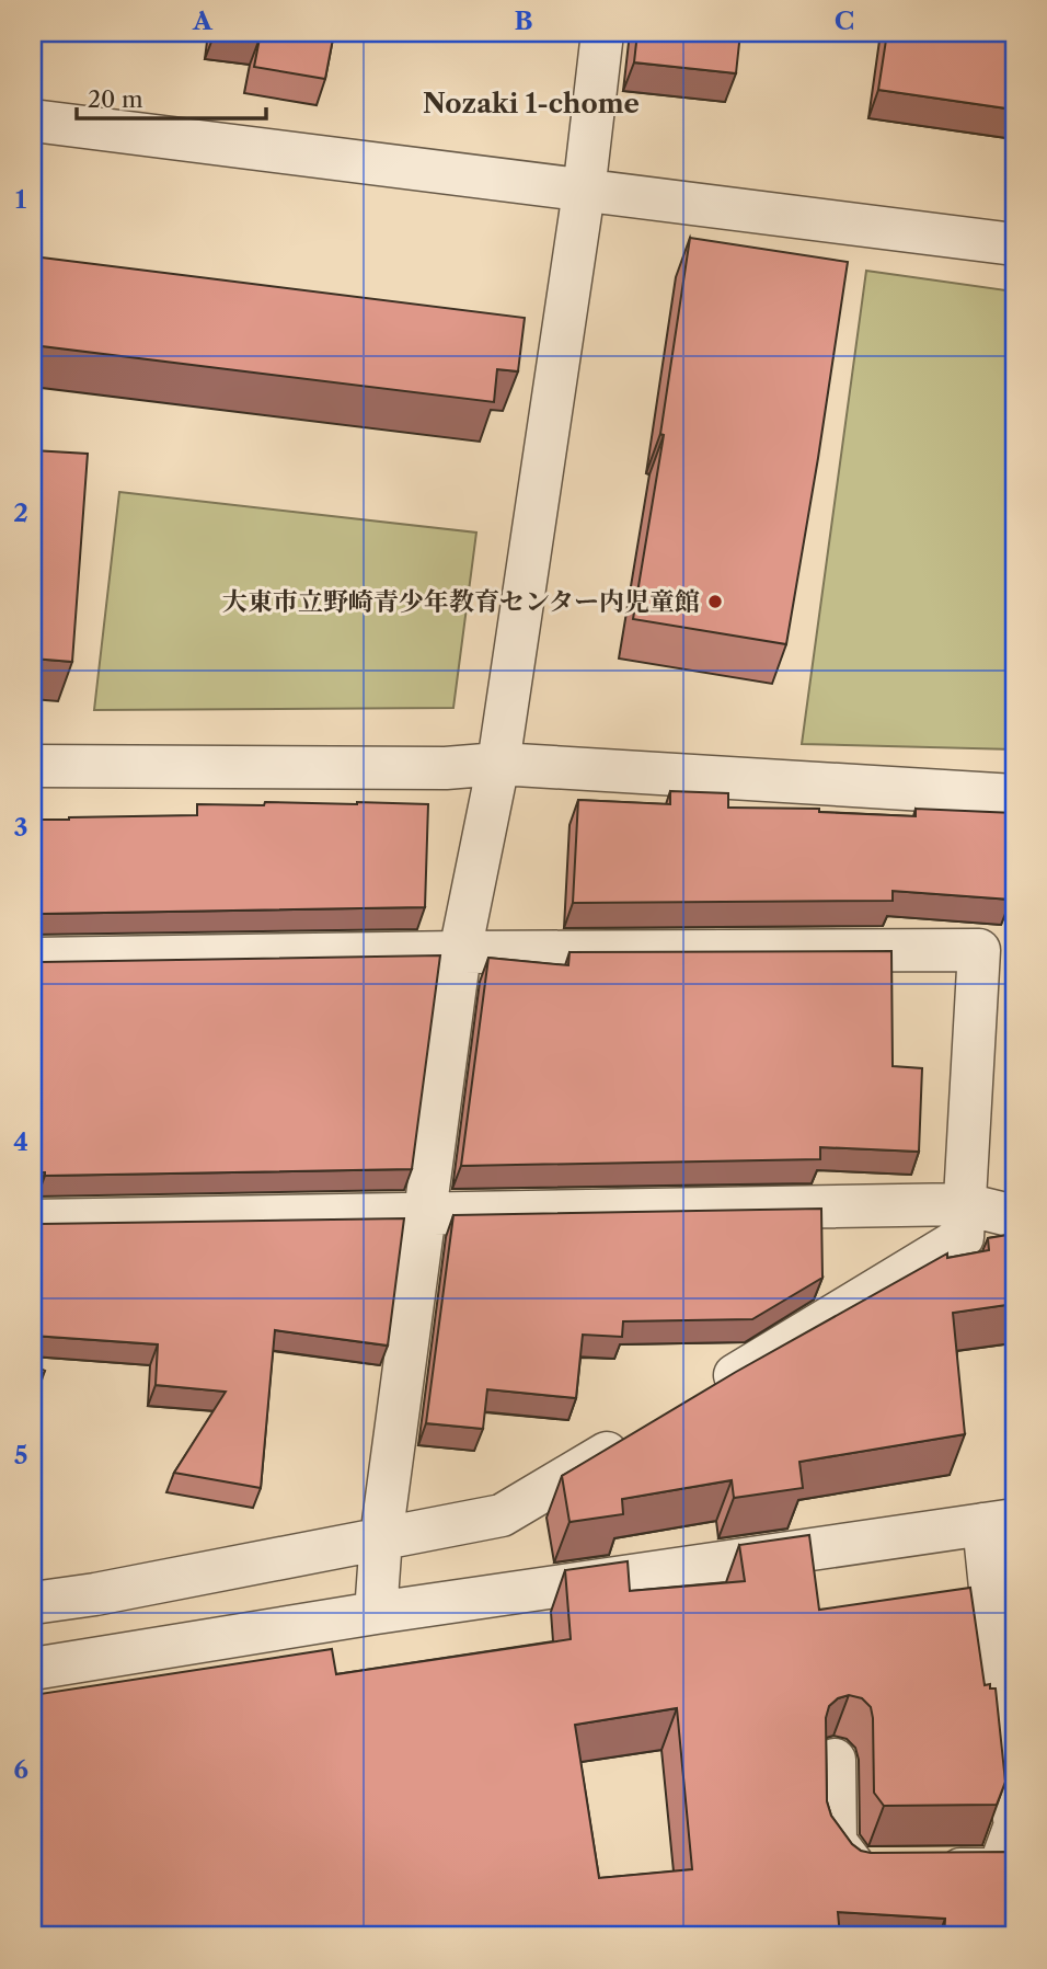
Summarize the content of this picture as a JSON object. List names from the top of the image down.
{
  "districts": ["Nozaki 1-chome"],
  "places": ["大東市立野崎青少年教育センター内児童館"],
  "scale_bar": "20 m",
  "grid": {
    "columns": ["A", "B", "C"],
    "rows": [
      "1",
      "2",
      "3",
      "4",
      "5",
      "6"
    ]
  }
}
